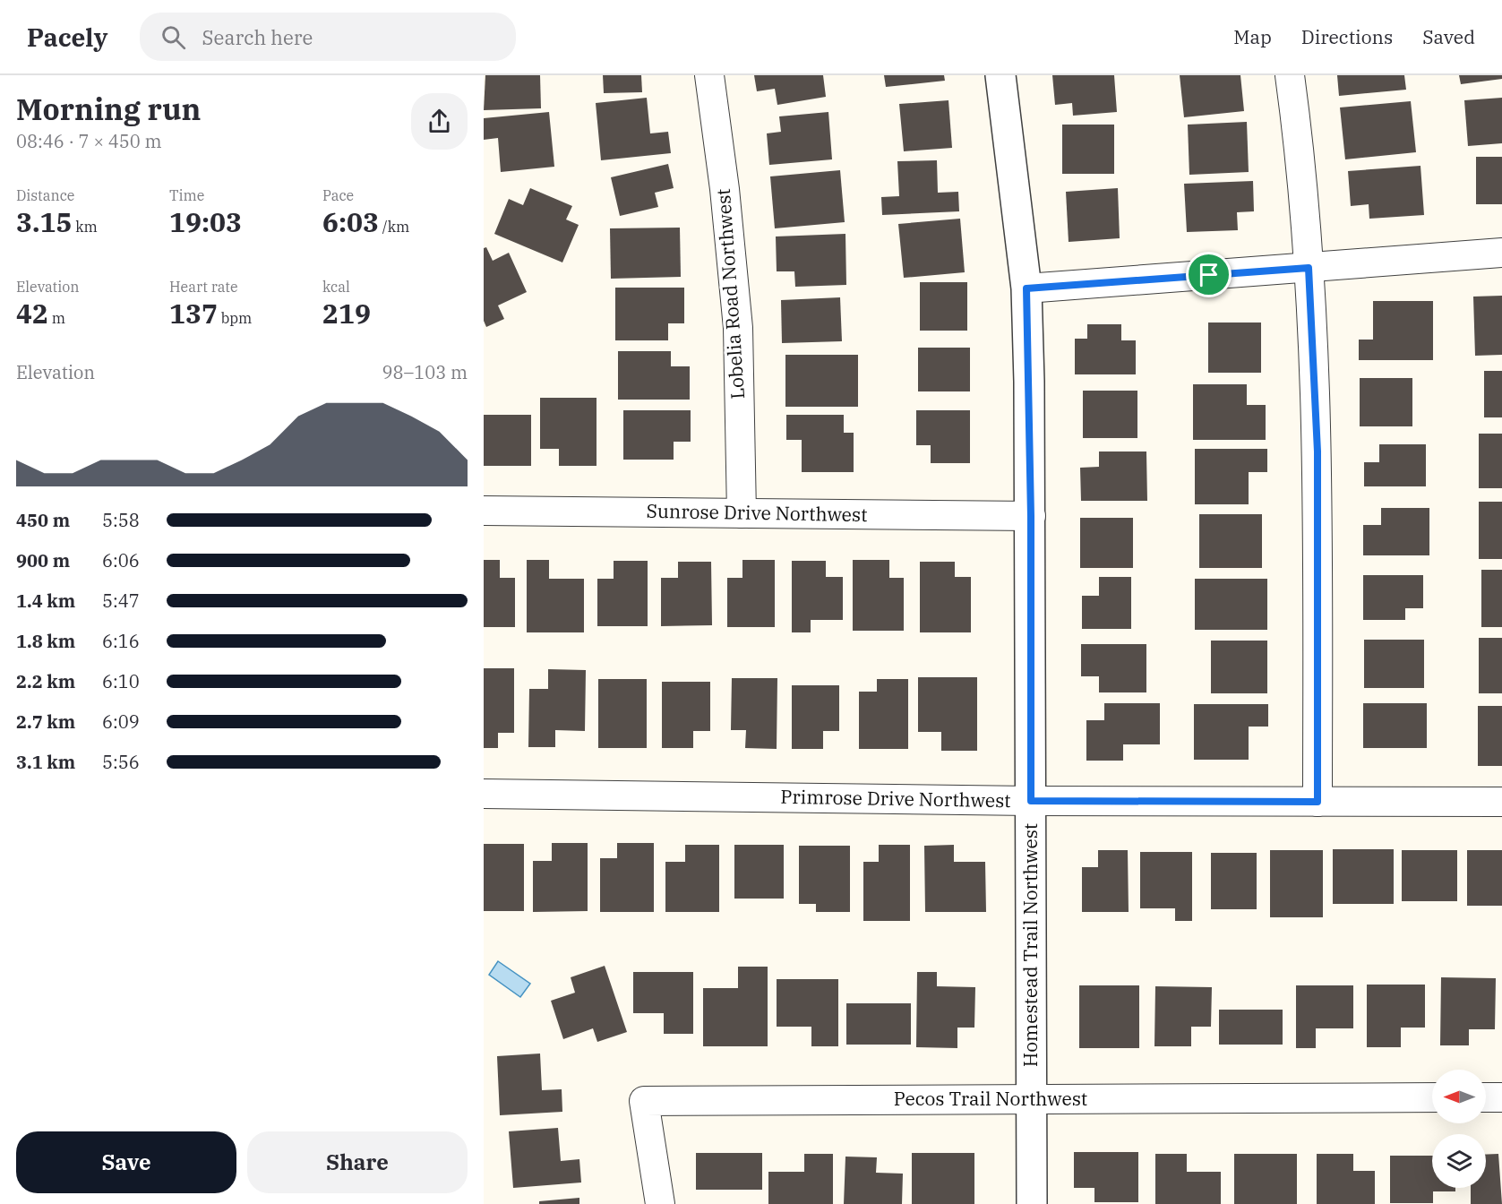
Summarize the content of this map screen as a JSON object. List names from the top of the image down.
{
  "streets": {
    "street": [
      "Lobelia Road Northwest",
      "Sunrose Drive Northwest",
      "Primrose Drive Northwest",
      "Homestead Trail Northwest",
      "Pecos Trail Northwest"
    ]
  },
  "crossings": [
    ["Lobelia Road Northwest", "Sunrose Drive Northwest"],
    ["Sunrose Drive Northwest", "Homestead Trail Northwest"],
    ["Primrose Drive Northwest", "Homestead Trail Northwest"],
    ["Homestead Trail Northwest", "Pecos Trail Northwest"]
  ],
  "north": "left",
  "page": {
    "header": "Pacely",
    "search": "Search here",
    "nav": ["Map", "Directions", "Saved"],
    "heading": ["Morning run", "08:46 · 7 × 450 m"],
    "stats": [
      ["Distance", "3.15 km"],
      ["Time", "19:03"],
      ["Pace", "6:03 /km"],
      ["Elevation", "42 m"],
      ["Heart rate", "137 bpm"],
      ["kcal", "219"]
    ],
    "chart": ["Elevation", "98–103 m"],
    "list": [
      {
        "name": "450 m",
        "note": "5:58"
      },
      {
        "name": "900 m",
        "note": "6:06"
      },
      {
        "name": "1.4 km",
        "note": "5:47"
      },
      {
        "name": "1.8 km",
        "note": "6:16"
      },
      {
        "name": "2.2 km",
        "note": "6:10"
      },
      {
        "name": "2.7 km",
        "note": "6:09"
      },
      {
        "name": "3.1 km",
        "note": "5:56"
      }
    ],
    "buttons": ["Save", "Share"]
  }
}
